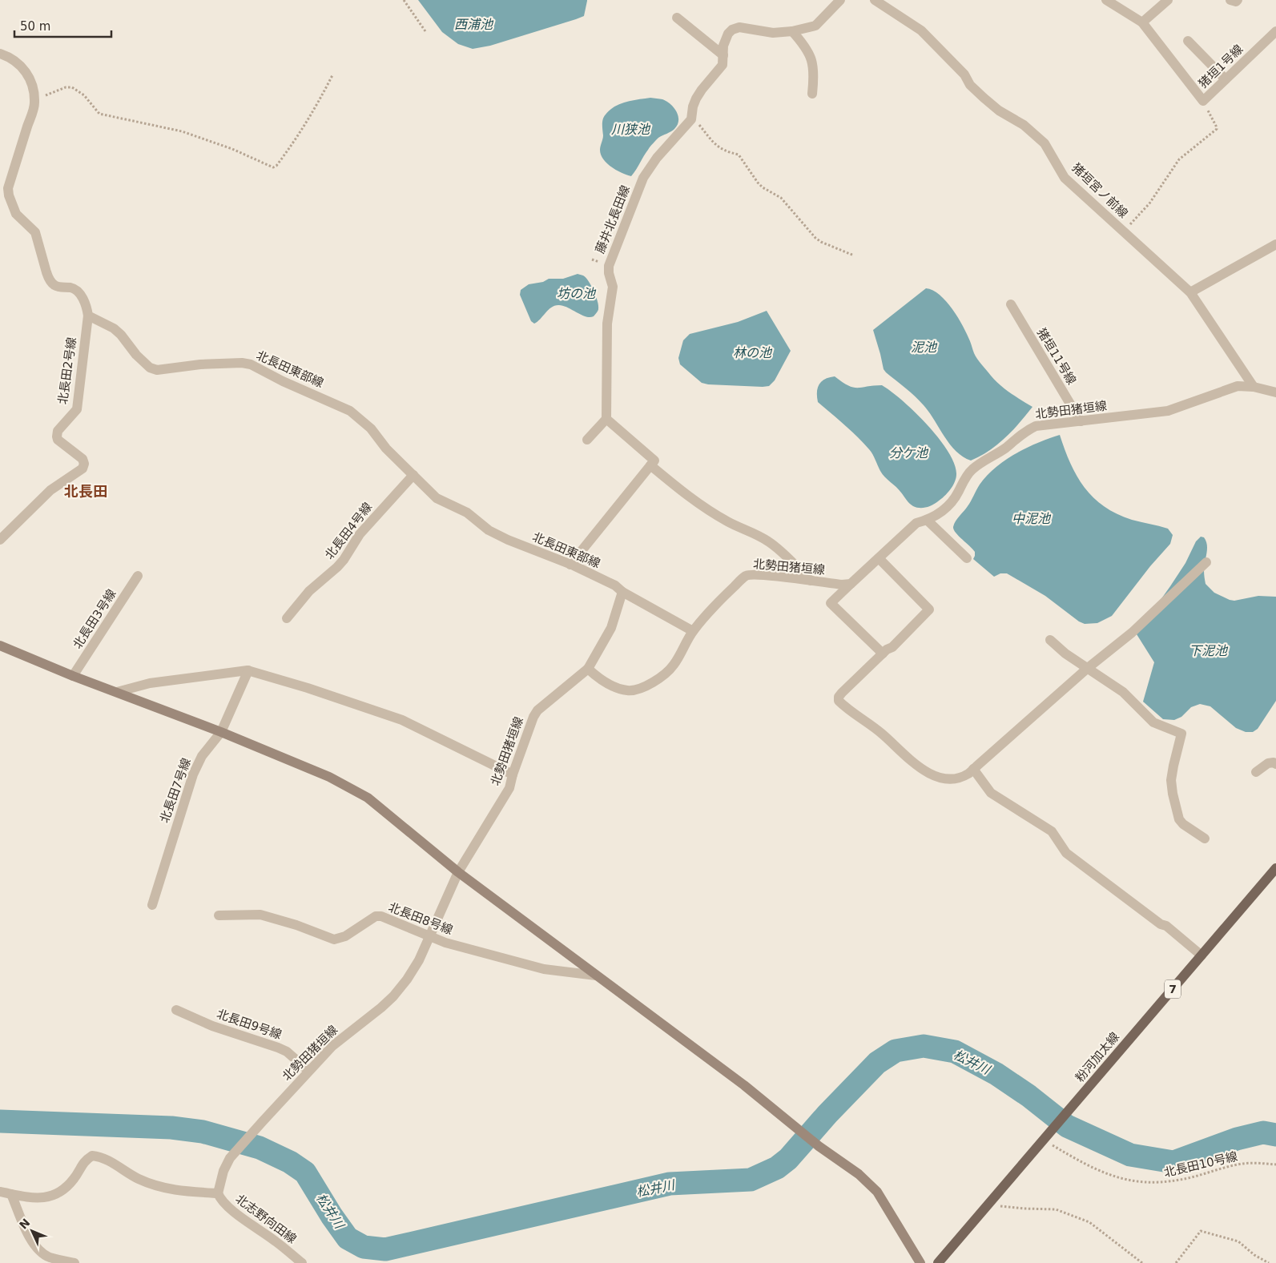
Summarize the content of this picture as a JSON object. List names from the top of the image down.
{
  "streets": {
    "main road": ["7", "粉河加太線"],
    "street": [
      "猪垣1号線",
      "猪垣宮ノ前線",
      "藤井北長田線",
      "猪垣11号線",
      "北長田東部線",
      "北長田2号線",
      "北勢田猪垣線",
      "北長田4号線",
      "北長田3号線",
      "北長田7号線",
      "北長田8号線",
      "北長田9号線",
      "北志野向田線"
    ],
    "path": ["北長田10号線"]
  },
  "crossings": [
    ["猪垣宮ノ前線", "北勢田猪垣線"],
    ["猪垣11号線", "北勢田猪垣線"],
    ["北長田東部線", "北長田2号線"],
    ["北長田東部線", "北勢田猪垣線"],
    ["北長田東部線", "北長田4号線"],
    ["北勢田猪垣線", "北長田8号線"],
    ["北勢田猪垣線", "北長田9号線"],
    ["北勢田猪垣線", "北志野向田線"],
    ["粉河加太線", "北長田10号線"]
  ],
  "districts": ["北長田"],
  "water": [
    "西浦池",
    "川狭池",
    "坊の池",
    "泥池",
    "林の池",
    "分ケ池",
    "中泥池",
    "下泥池",
    "松井川"
  ],
  "scale_bar": "50 m",
  "north": "top left"
}
